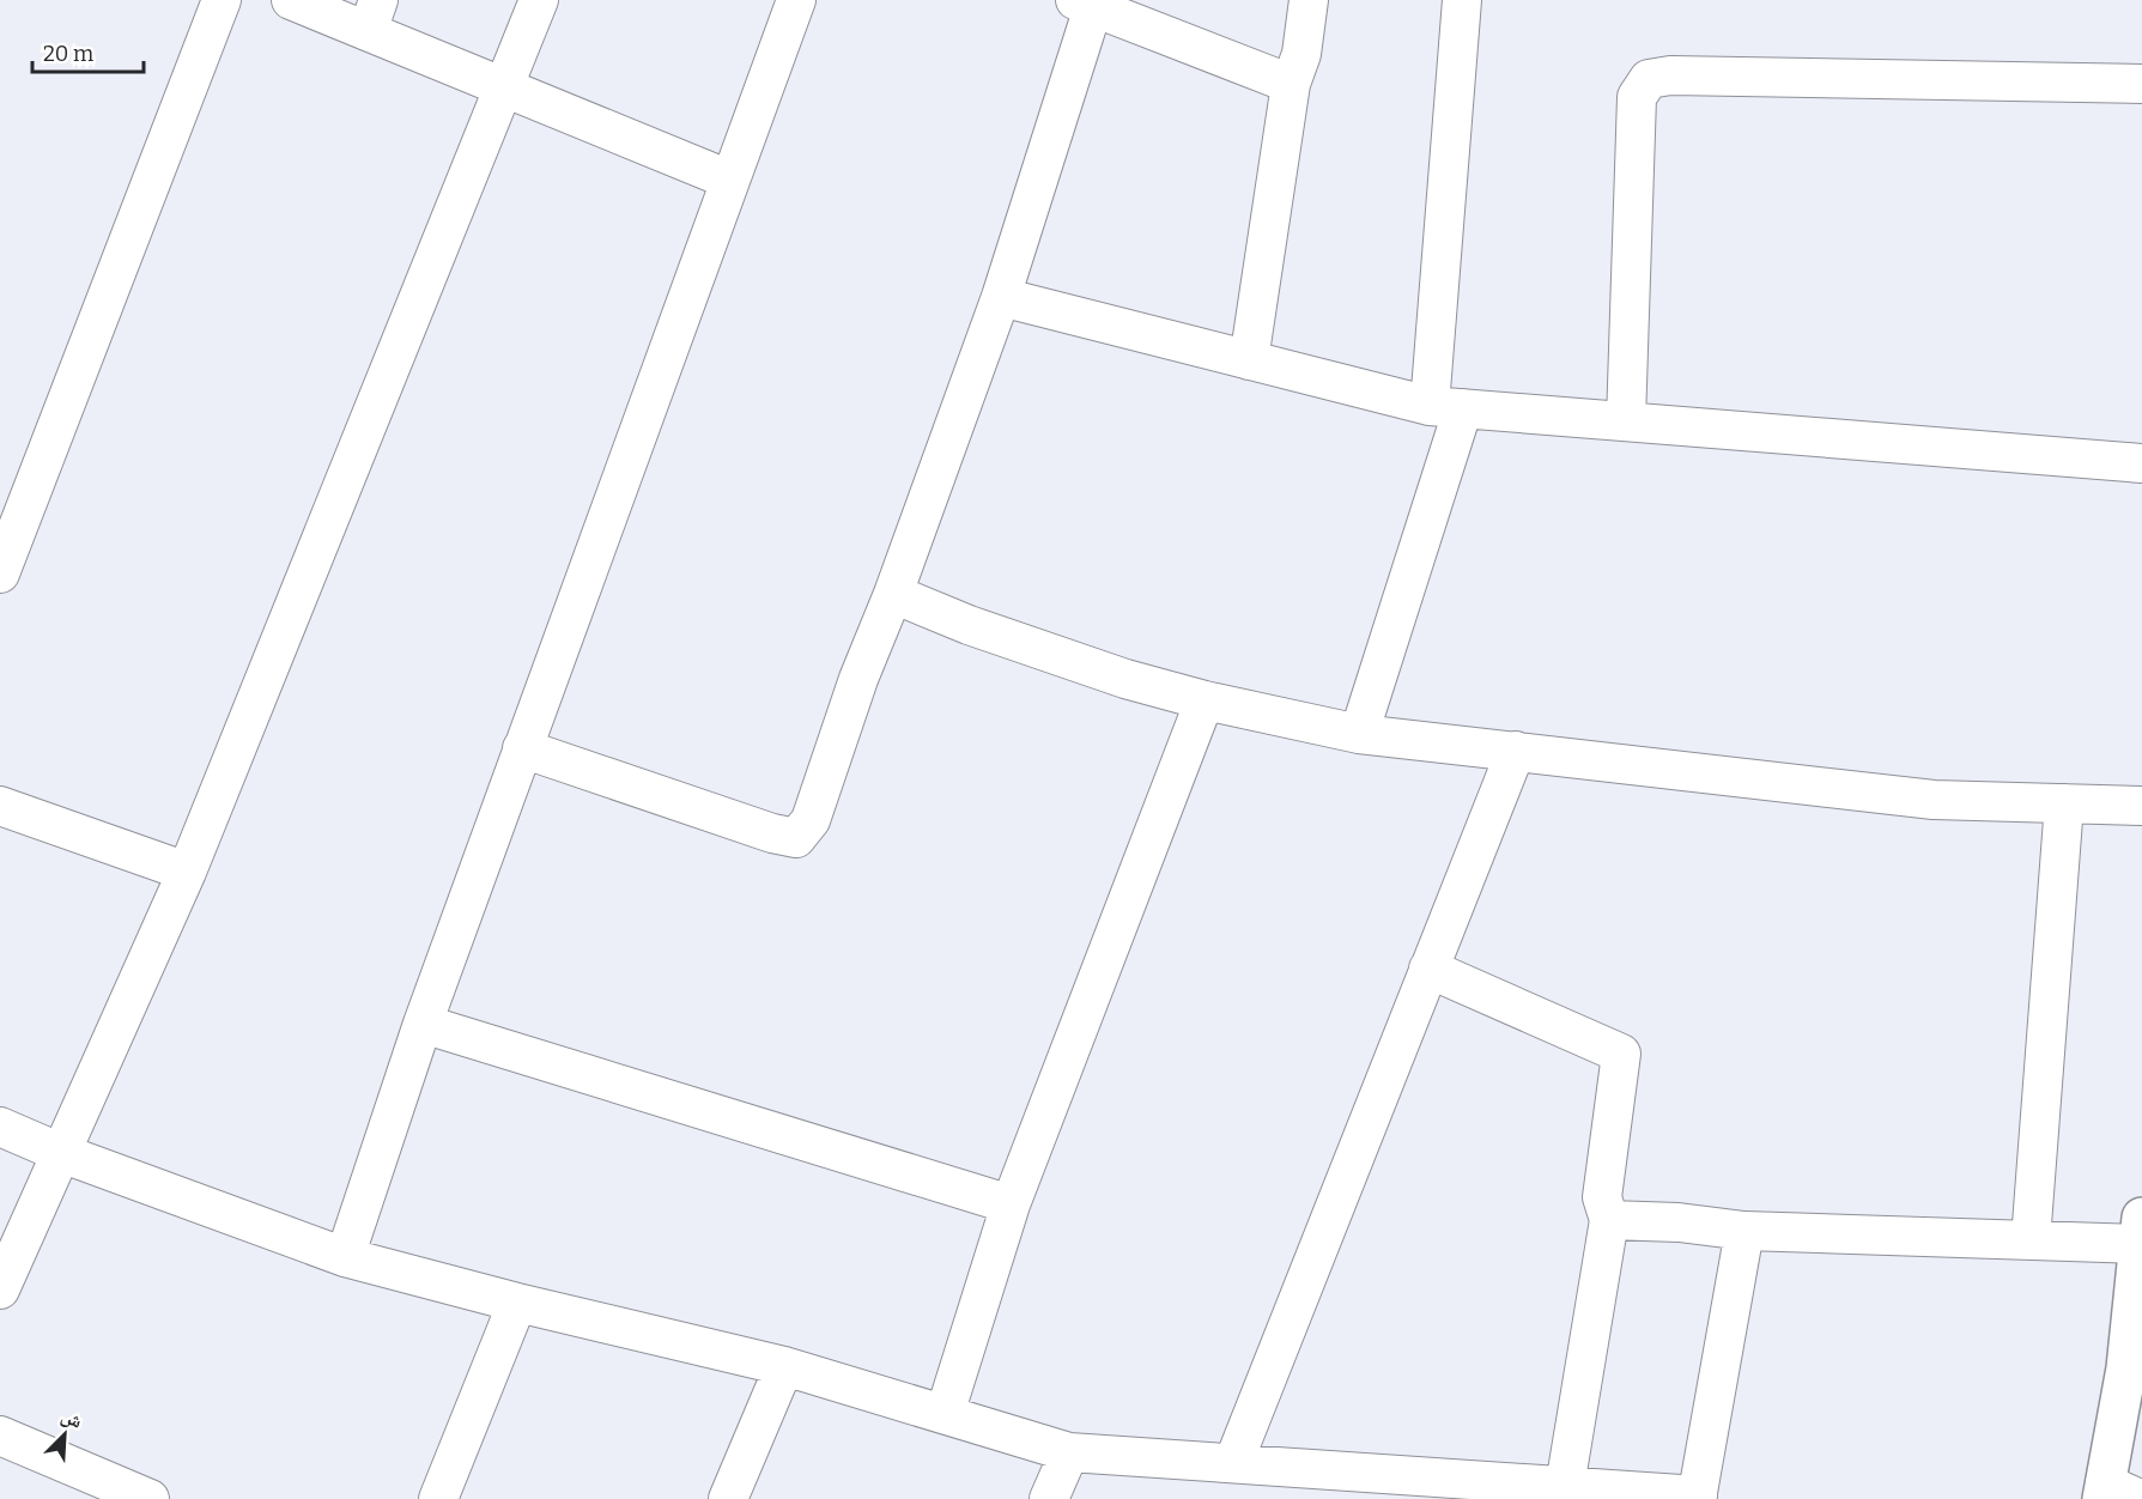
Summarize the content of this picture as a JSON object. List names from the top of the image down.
{
  "scale_bar": "20 m",
  "north": "top right"
}
